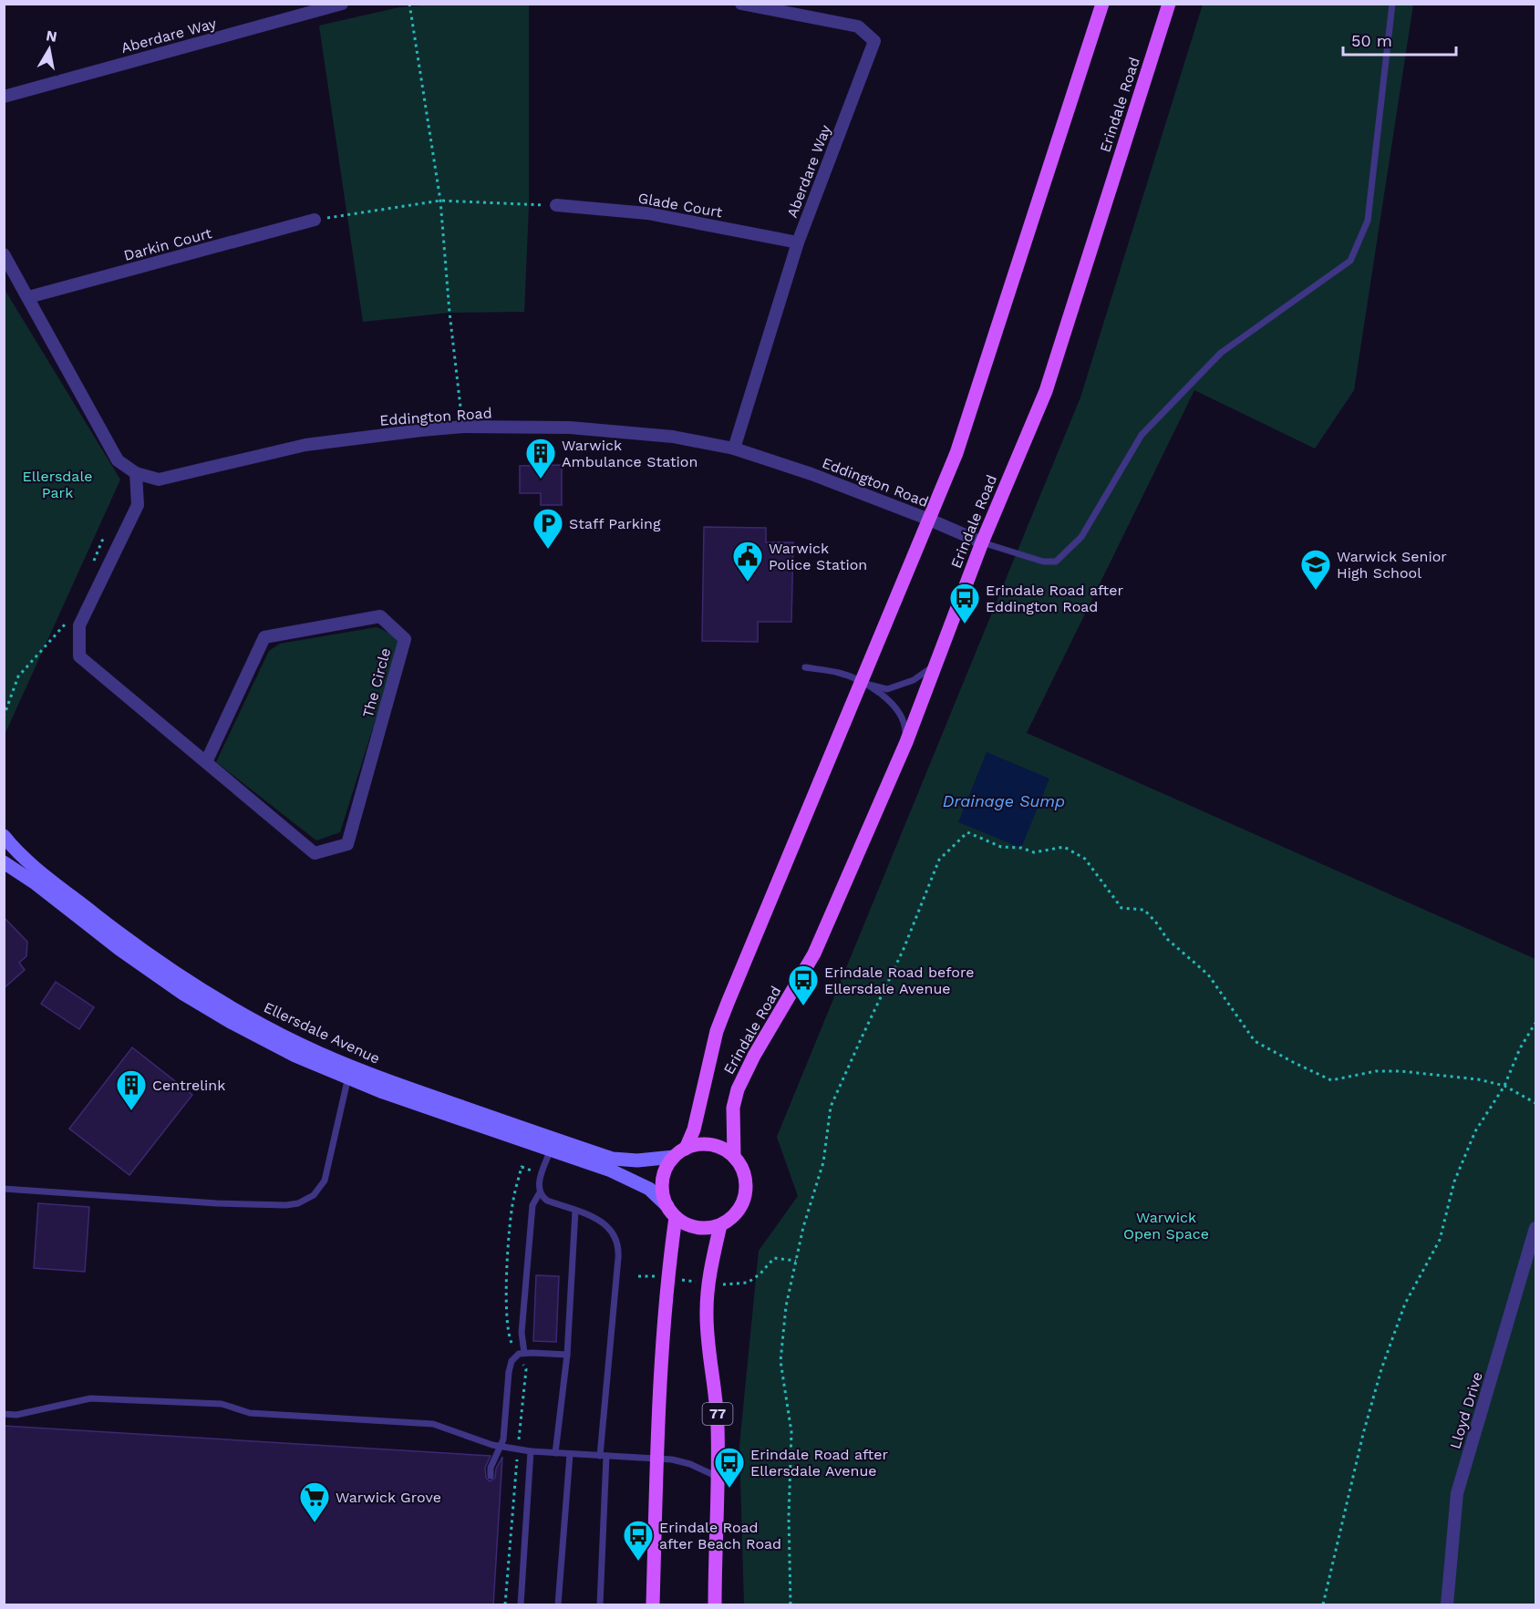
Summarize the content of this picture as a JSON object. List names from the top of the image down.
{
  "streets": {
    "main road": ["Erindale Road", "77"],
    "street": [
      "Aberdare Way",
      "Glade Court",
      "Darkin Court",
      "Eddington Road",
      "The Circle",
      "Ellersdale Avenue",
      "Lloyd Drive"
    ]
  },
  "crossings": [
    ["Aberdare Way", "Glade Court"],
    ["Aberdare Way", "Eddington Road"],
    ["Erindale Road", "Eddington Road"],
    ["Erindale Road", "Ellersdale Avenue"],
    ["Erindale Road", "77"],
    ["Darkin Court", "Eddington Road"],
    ["Eddington Road", "The Circle"],
    ["Ellersdale Avenue", "77"]
  ],
  "water": ["Drainage Sump"],
  "parks": ["Ellersdale Park", "Warwick Open Space"],
  "places": {
    "building": ["Warwick Ambulance Station", "Centrelink"],
    "parking": ["Staff Parking"],
    "public building": ["Warwick Police Station"],
    "school or university": ["Warwick Senior High School"],
    "bus stop": [
      "Erindale Road after Eddington Road",
      "Erindale Road before Ellersdale Avenue",
      "Erindale Road after Ellersdale Avenue",
      "Erindale Road after Beach Road"
    ],
    "supermarket": ["Warwick Grove"]
  },
  "scale_bar": "50 m",
  "north": "top"
}
